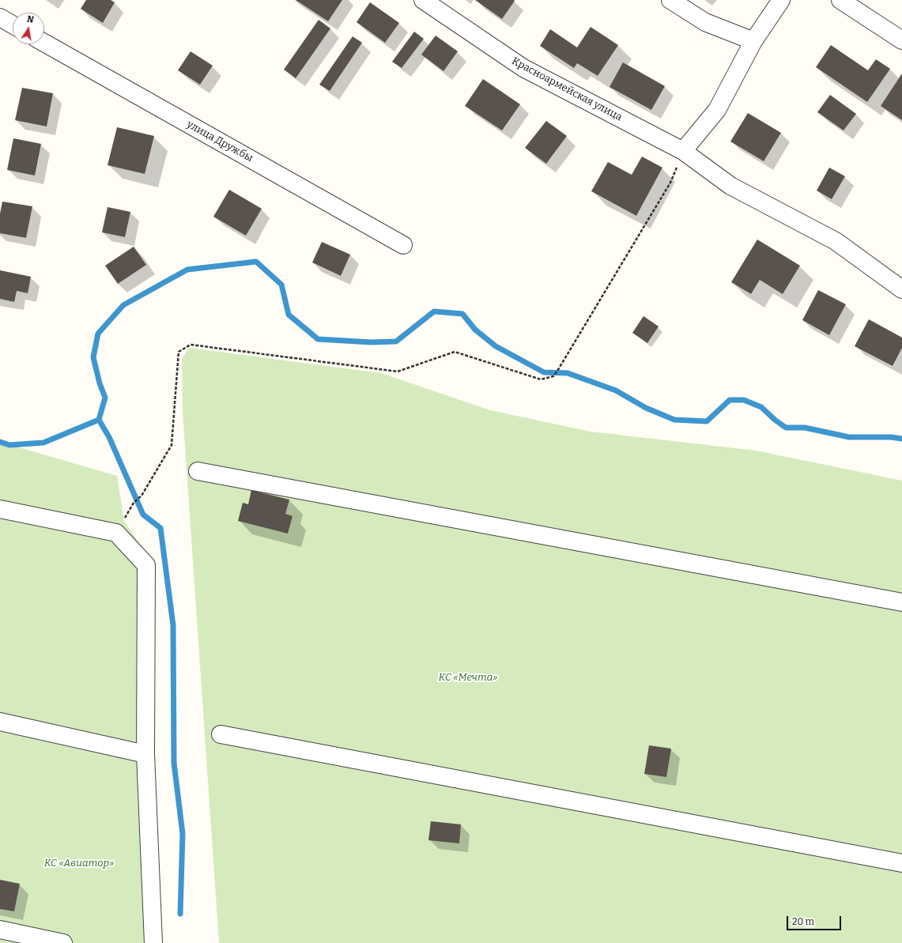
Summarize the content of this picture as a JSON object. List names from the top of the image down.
{
  "streets": {
    "street": ["Красноармейская улица", "улица Дружбы"]
  },
  "parks": ["КС «Мечта»", "КС «Авиатор»"],
  "scale_bar": "20 m",
  "north": "top"
}
